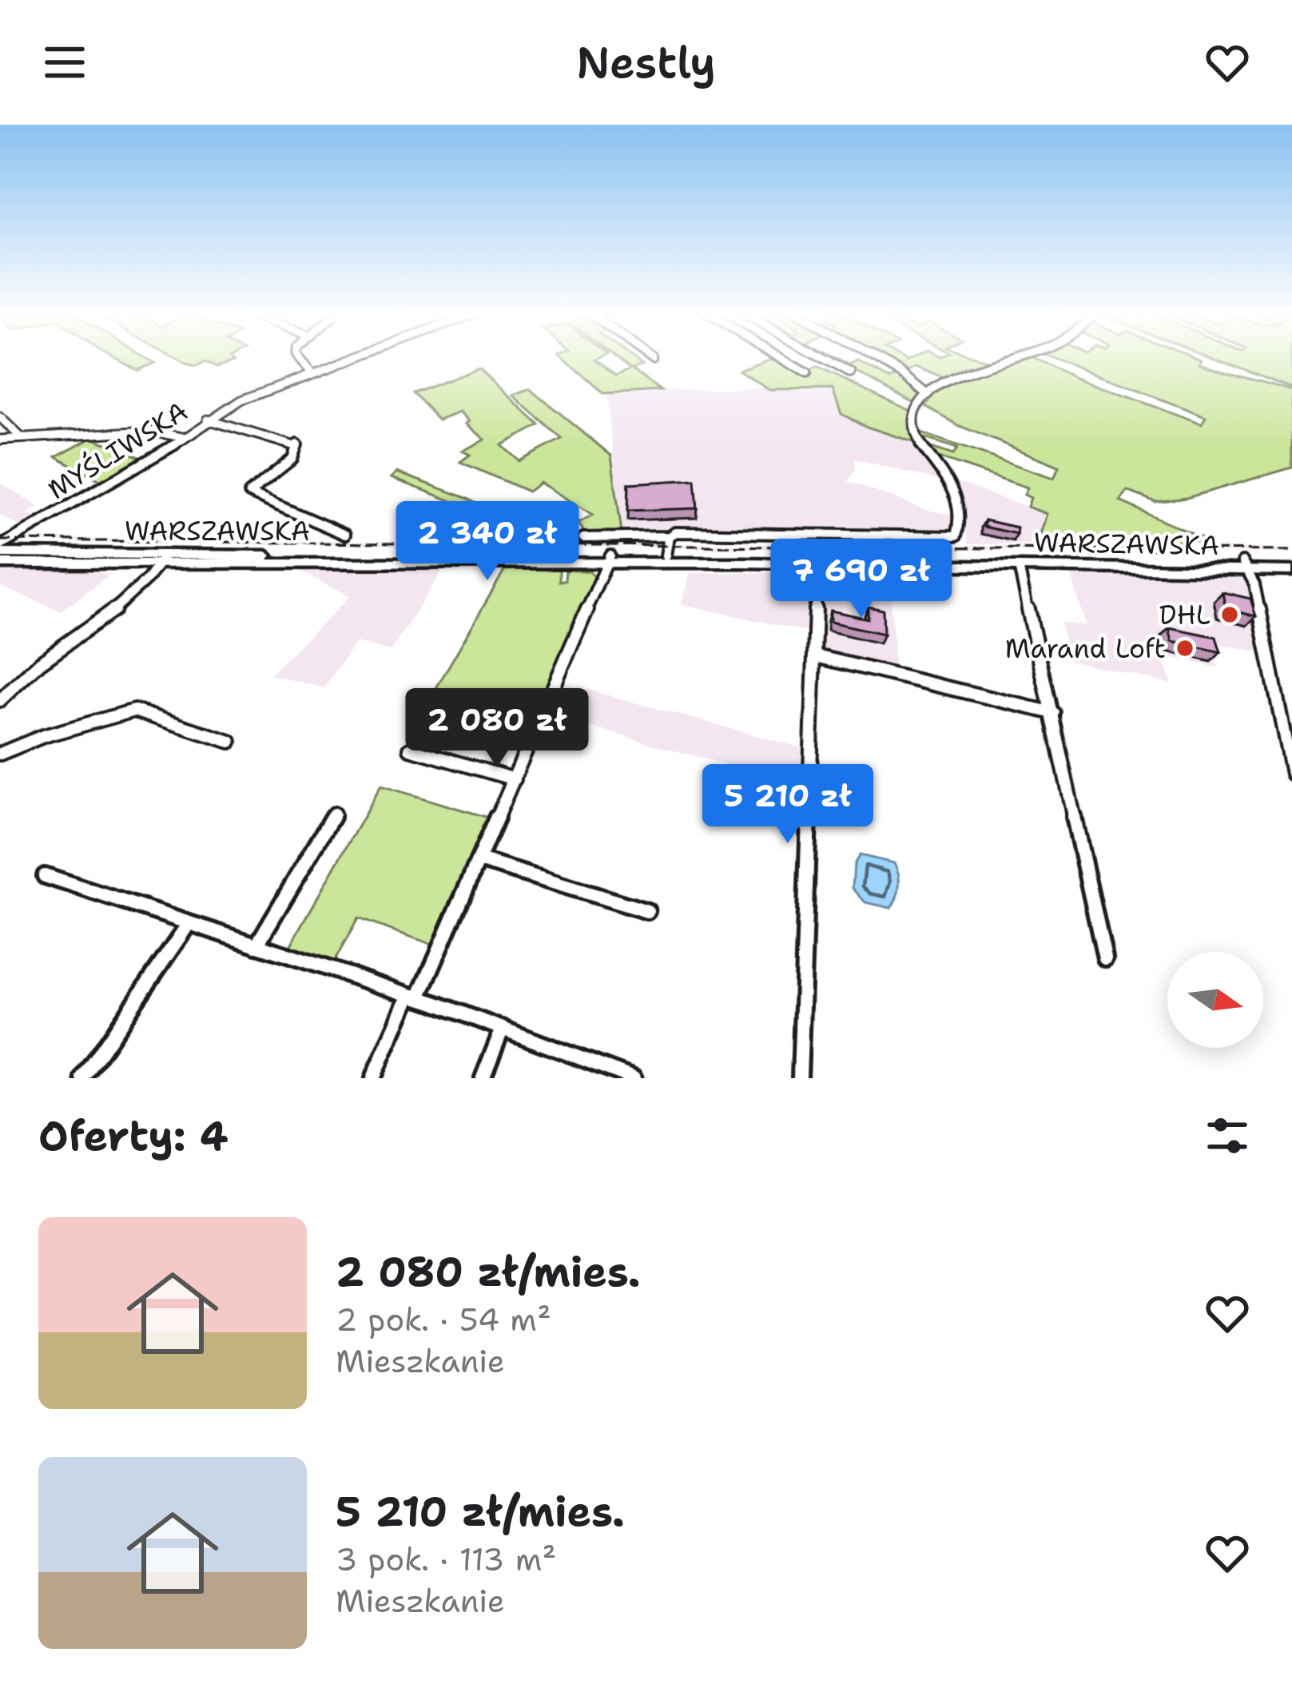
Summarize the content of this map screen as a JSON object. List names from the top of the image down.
{
  "streets": {
    "main road": ["WARSZAWSKA"],
    "street": ["MYŚLIWSKA"]
  },
  "crossings": [
    ["MYŚLIWSKA", "WARSZAWSKA"]
  ],
  "places": ["DHL", "Marand Loft"],
  "north": "right",
  "page": {
    "header": "Nestly",
    "price": [
      "2 340 zł",
      "7 690 zł",
      "2 080 zł",
      "5 210 zł"
    ],
    "heading": "Oferty: 4",
    "list": [
      {
        "name": "2 080 zł/mies.",
        "note": "2 pok. · 54 m² · Mieszkanie"
      },
      {
        "name": "5 210 zł/mies.",
        "note": "3 pok. · 113 m² · Mieszkanie"
      }
    ]
  }
}
